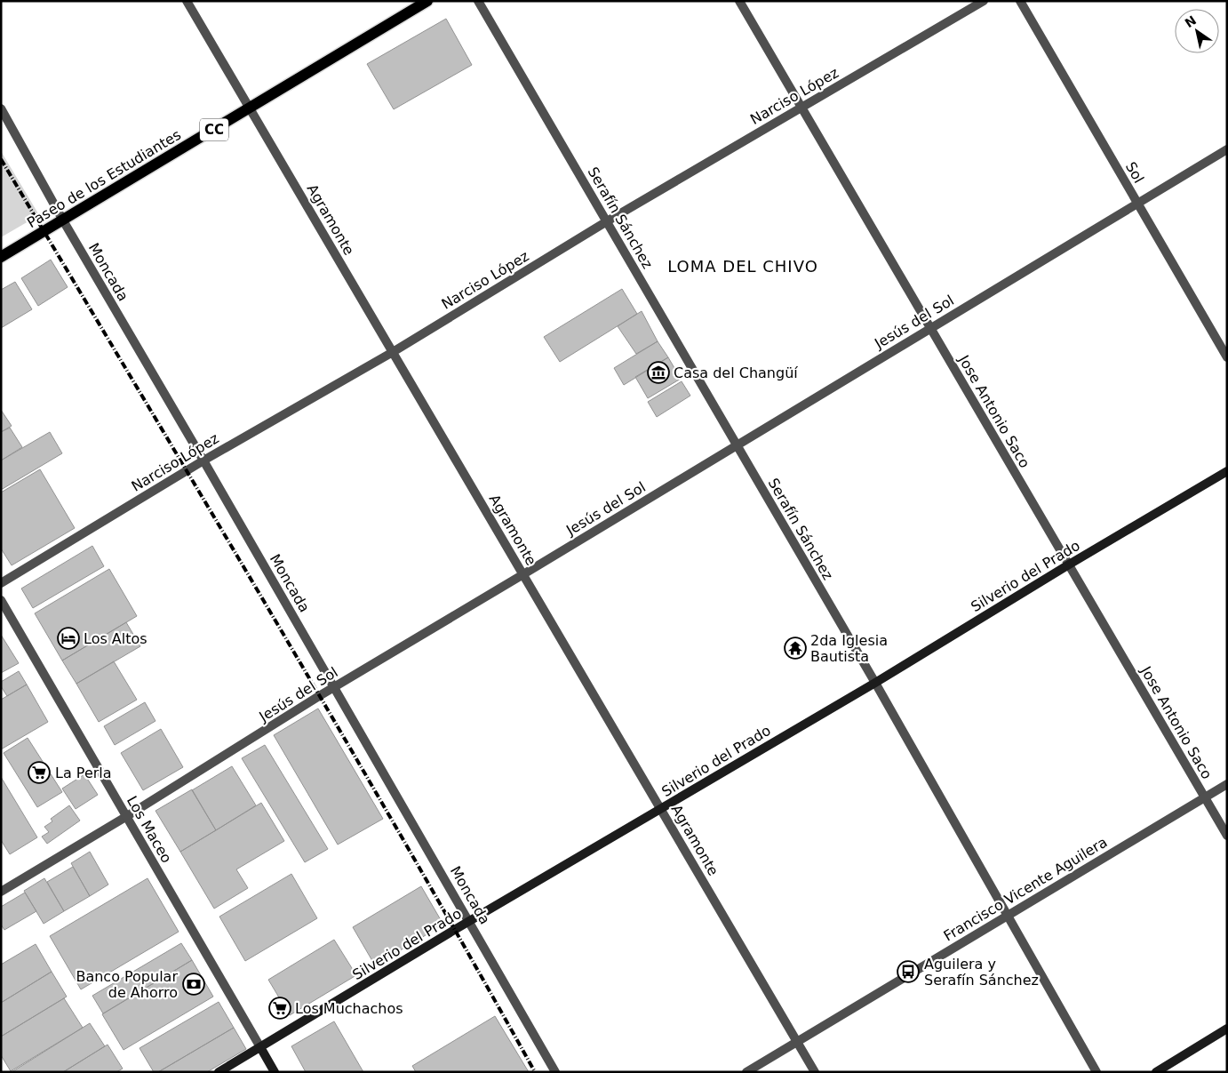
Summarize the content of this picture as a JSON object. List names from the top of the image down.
{
  "streets": {
    "main road": [
      "CC",
      "Paseo de los Estudiantes",
      "Silverio del Prado",
      "Los Maceo"
    ],
    "street": [
      "Narciso López",
      "Sol",
      "Serafín Sánchez",
      "Agramonte",
      "Moncada",
      "Jesús del Sol",
      "Jose Antonio Saco",
      "Francisco Vicente Aguilera"
    ]
  },
  "crossings": [
    ["Narciso López", "Serafín Sánchez"],
    ["Narciso López", "Agramonte"],
    ["Narciso López", "Moncada"],
    ["Narciso López", "Jose Antonio Saco"],
    ["Sol", "Jesús del Sol"],
    ["Paseo de los Estudiantes", "Agramonte"],
    ["Paseo de los Estudiantes", "Moncada"],
    ["Serafín Sánchez", "Jesús del Sol"],
    ["Serafín Sánchez", "Silverio del Prado"],
    ["Serafín Sánchez", "Francisco Vicente Aguilera"],
    ["Agramonte", "Jesús del Sol"],
    ["Agramonte", "Silverio del Prado"],
    ["Agramonte", "Francisco Vicente Aguilera"],
    ["Moncada", "Jesús del Sol"],
    ["Moncada", "Silverio del Prado"],
    ["Jesús del Sol", "Jose Antonio Saco"],
    ["Jesús del Sol", "Los Maceo"],
    ["Jose Antonio Saco", "Silverio del Prado"],
    ["Jose Antonio Saco", "Francisco Vicente Aguilera"],
    ["Silverio del Prado", "Los Maceo"]
  ],
  "districts": ["LOMA DEL CHIVO"],
  "places": {
    "museum": ["Casa del Changüí"],
    "hotel": ["Los Altos"],
    "temple": ["2da Iglesia Bautista"],
    "supermarket": ["La Perla", "Los Muchachos"],
    "bus stop": ["Aguilera y Serafín Sánchez"],
    "bank": ["Banco Popular de Ahorro"]
  },
  "north": "top left"
}
